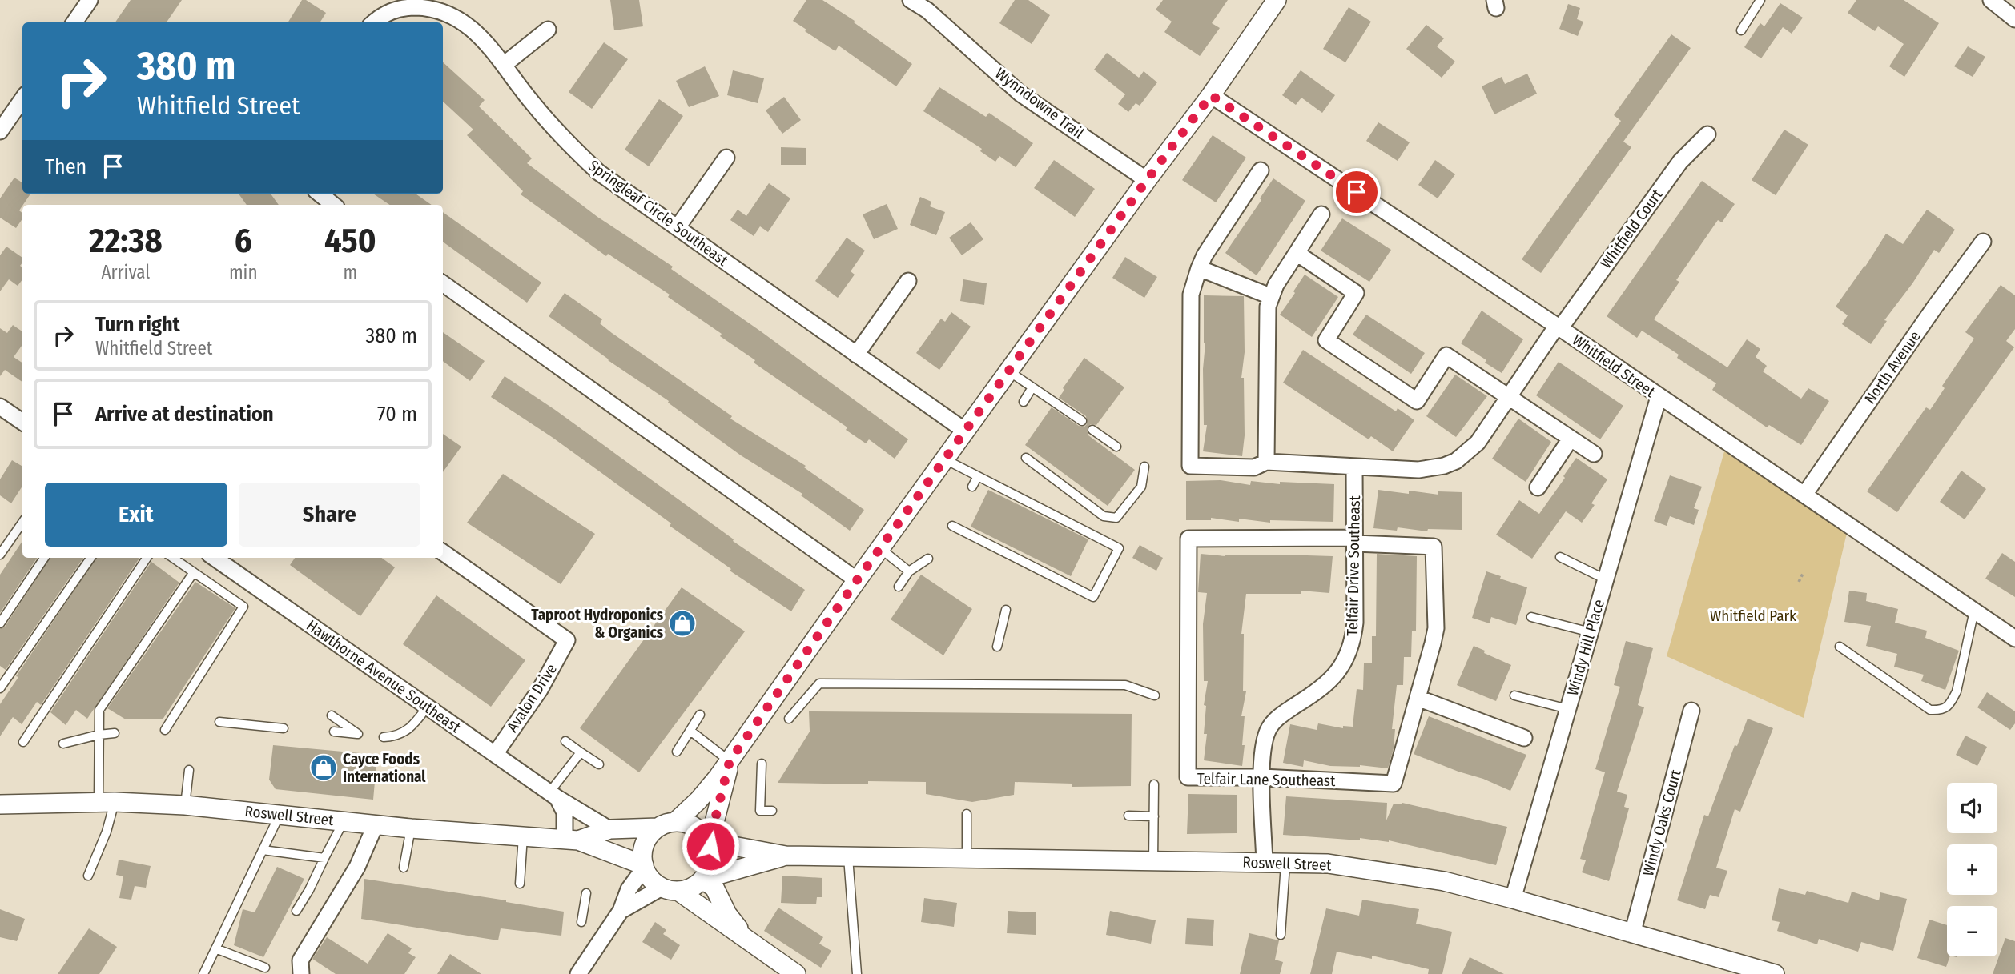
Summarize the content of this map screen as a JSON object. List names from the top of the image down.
{
  "streets": {
    "street": [
      "Wynndowne Trail",
      "Springleaf Circle Southeast",
      "Whitfield Court",
      "Whitfield Street",
      "North Avenue",
      "Telfair Drive Southeast",
      "Windy Hill Place",
      "Hawthorne Avenue Southeast",
      "Avalon Drive",
      "Telfair Lane Southeast",
      "Roswell Street",
      "Windy Oaks Court"
    ]
  },
  "crossings": [
    ["Whitfield Court", "Whitfield Street"],
    ["Whitfield Court", "Telfair Drive Southeast"],
    ["Whitfield Street", "North Avenue"],
    ["Whitfield Street", "Windy Hill Place"],
    ["Telfair Drive Southeast", "Telfair Lane Southeast"],
    ["Telfair Drive Southeast", "Roswell Street"],
    ["Windy Hill Place", "Roswell Street"],
    ["Hawthorne Avenue Southeast", "Avalon Drive"],
    ["Hawthorne Avenue Southeast", "Roswell Street"],
    ["Roswell Street", "Windy Oaks Court"]
  ],
  "parks": ["Whitfield Park"],
  "places": {
    "shop": ["Taproot Hydroponics & Organics", "Cayce Foods International"]
  },
  "page": {
    "turn": ["380 m", "Whitfield Street"],
    "then": "Then",
    "eta": [
      "22:38",
      "Arrival",
      "6",
      "min",
      "450",
      "m"
    ],
    "list": [
      {
        "name": "Turn right",
        "note": "Whitfield Street",
        "value": "380 m"
      },
      {
        "name": "Arrive at destination",
        "value": "70 m"
      }
    ],
    "buttons": ["Exit", "Share"],
    "map_buttons": ["+", "−"]
  }
}
